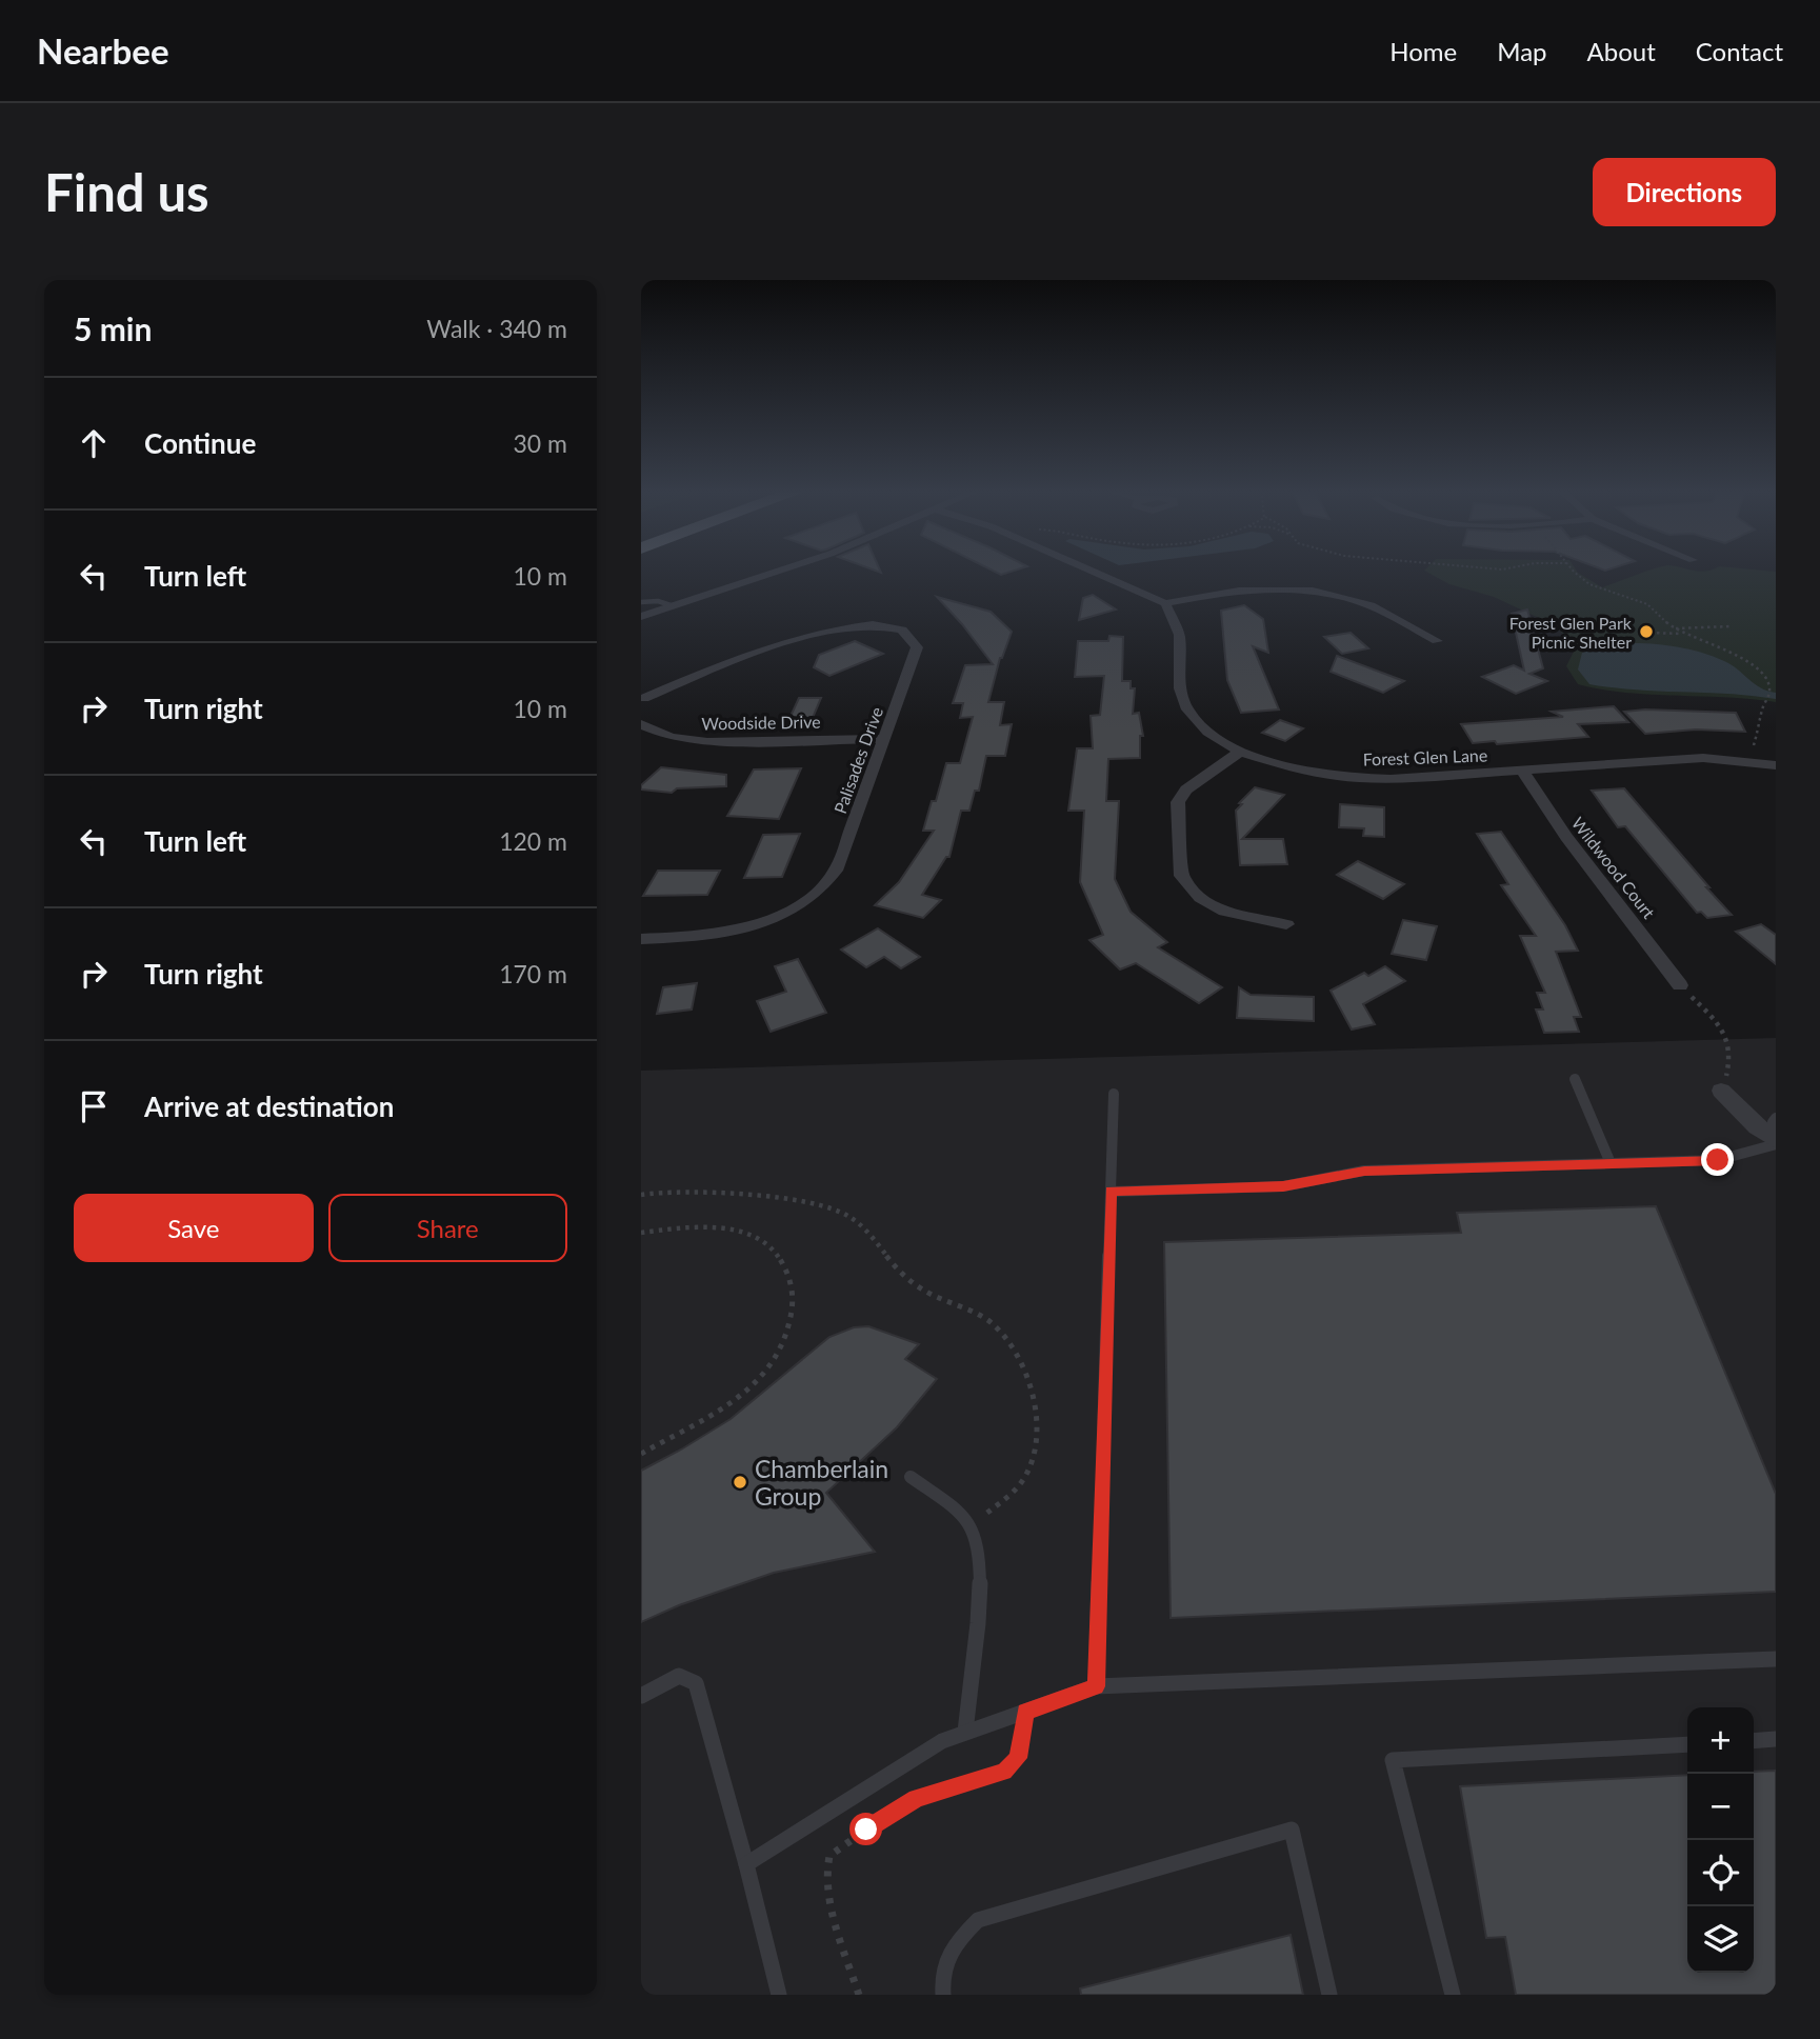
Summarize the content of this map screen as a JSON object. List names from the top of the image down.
{
  "streets": {
    "street": [
      "Woodside Drive",
      "Forest Glen Lane",
      "Palisades Drive",
      "Wildwood Court"
    ]
  },
  "crossings": [
    ["Woodside Drive", "Palisades Drive"],
    ["Forest Glen Lane", "Wildwood Court"]
  ],
  "places": ["Forest Glen Park Picnic Shelter", "Chamberlain Group"],
  "page": {
    "header": "Nearbee",
    "nav": [
      "Home",
      "Map",
      "About",
      "Contact"
    ],
    "buttons": [
      "Directions",
      ["Save", "Share"]
    ],
    "title": "Find us",
    "heading": ["5 min", "Walk · 340 m"],
    "list": [
      ["Continue", "30 m"],
      ["Turn left", "10 m"],
      ["Turn right", "10 m"],
      ["Turn left", "120 m"],
      ["Turn right", "170 m"],
      "Arrive at destination"
    ],
    "map_buttons": ["+", "−"]
  }
}
